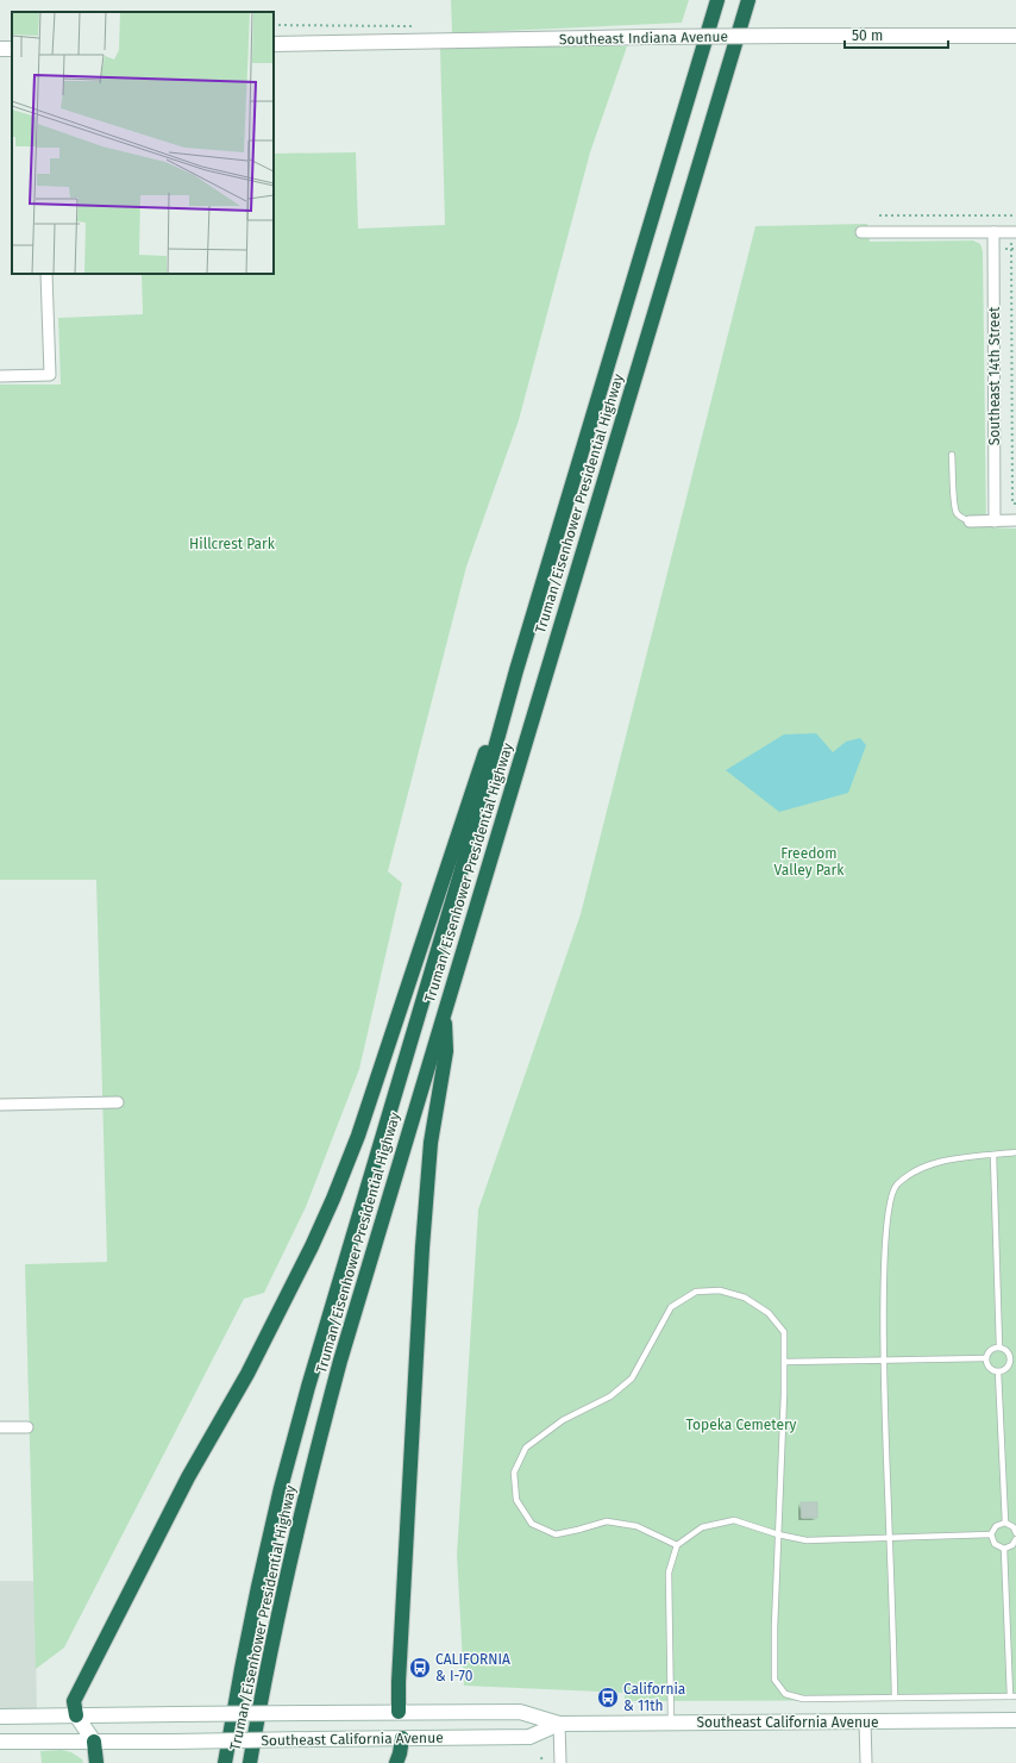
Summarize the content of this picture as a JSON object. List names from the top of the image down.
{
  "streets": {
    "highway": ["Truman/Eisenhower Presidential Highway"],
    "main road": ["Southeast Indiana Avenue", "Southeast California Avenue"],
    "street": ["Southeast 14th Street"]
  },
  "parks": ["Hillcrest Park", "Freedom Valley Park", "Topeka Cemetery"],
  "places": {
    "bus stop": ["CALIFORNIA & I-70", "California & 11th"]
  },
  "scale_bar": "50 m"
}
